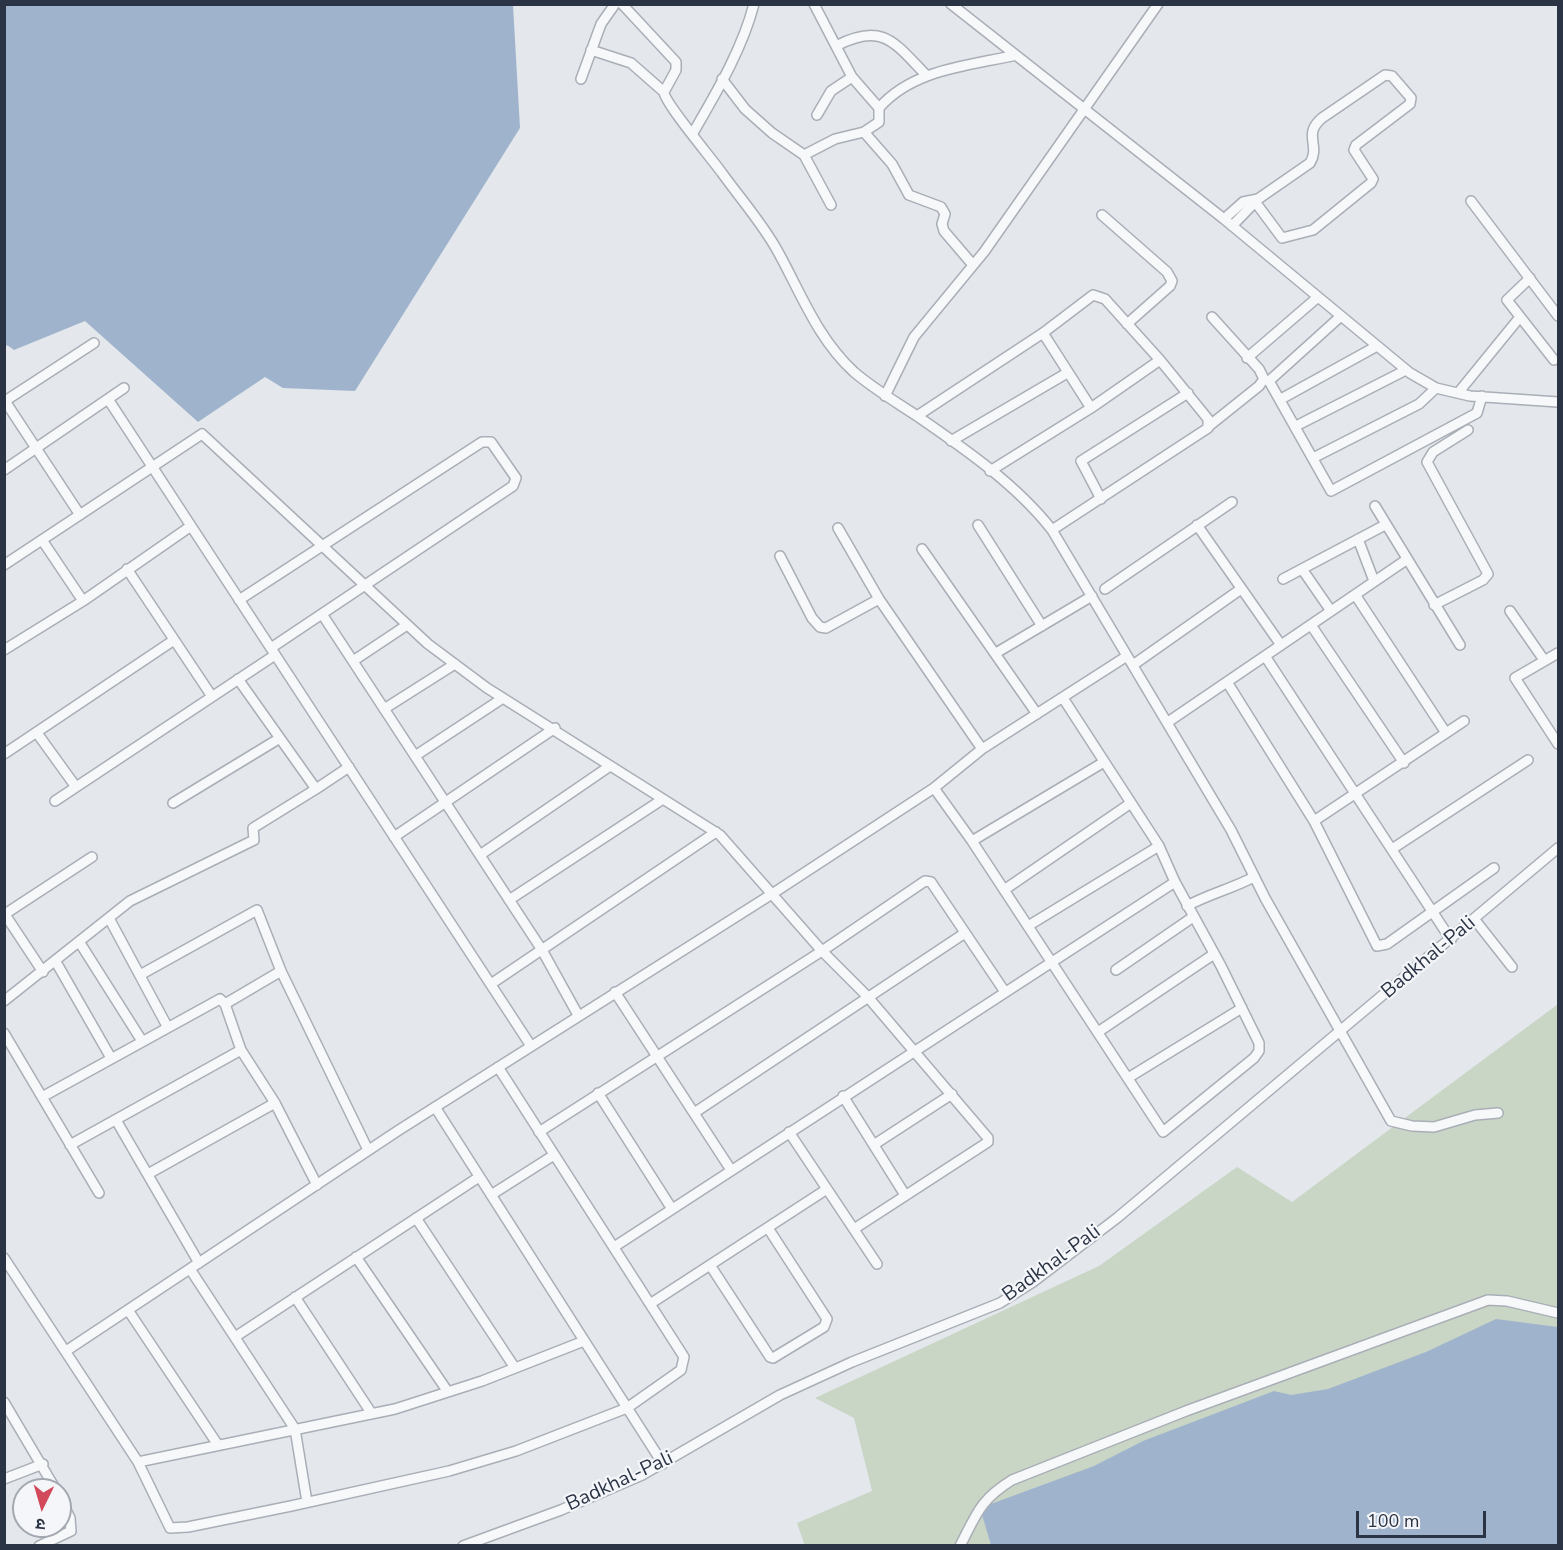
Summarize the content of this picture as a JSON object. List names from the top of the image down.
{
  "streets": {
    "street": ["Badkhal-Pali"]
  },
  "scale_bar": "100 m",
  "north": "bottom"
}
